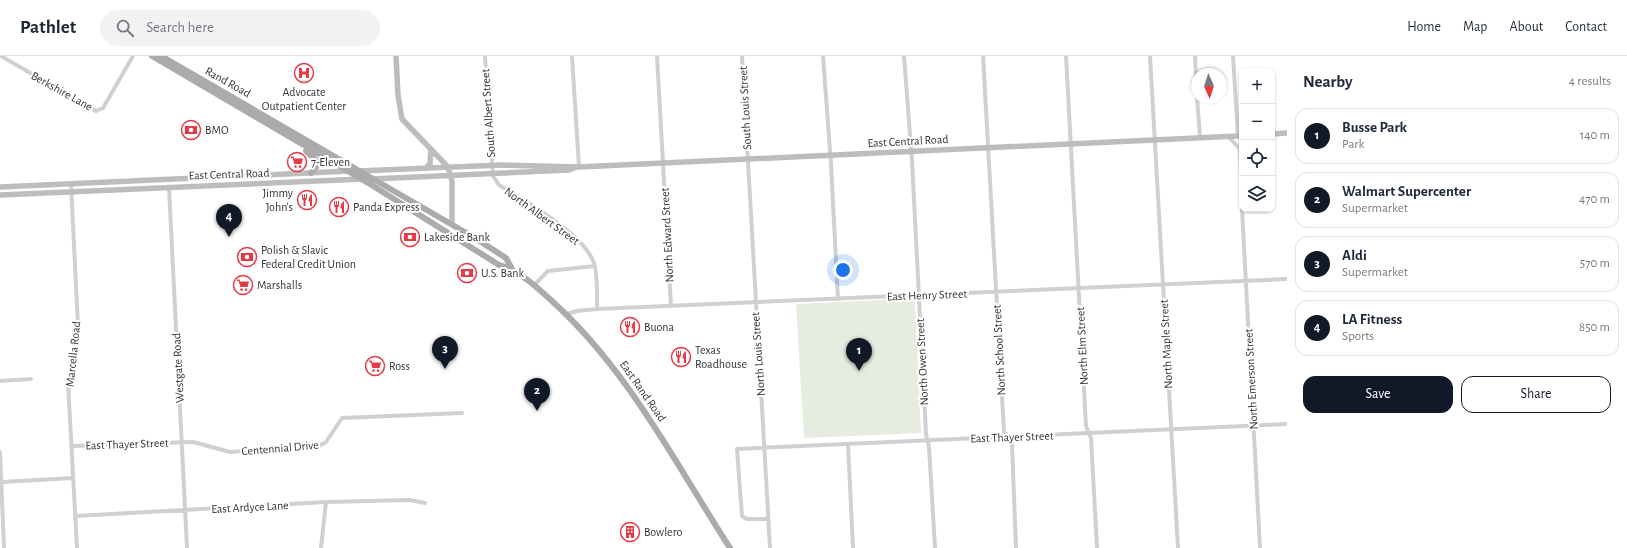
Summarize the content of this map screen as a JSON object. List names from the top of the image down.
{
  "streets": {
    "main road": ["Rand Road", "East Central Road", "East Rand Road"],
    "street": [
      "Berkshire Lane",
      "South Louis Street",
      "South Albert Street",
      "North Albert Street",
      "North Edward Street",
      "East Henry Street",
      "North Maple Street",
      "North Elm Street",
      "North School Street",
      "Marcella Road",
      "North Louis Street",
      "North Owen Street",
      "Westgate Road",
      "North Emerson Street",
      "East Thayer Street",
      "Centennial Drive",
      "East Ardyce Lane"
    ]
  },
  "crossings": [
    ["Rand Road", "East Central Road"],
    ["Rand Road", "East Rand Road"],
    ["South Louis Street", "East Central Road"],
    ["South Louis Street", "North Louis Street"],
    ["South Albert Street", "East Central Road"],
    ["South Albert Street", "North Albert Street"],
    ["East Central Road", "North Albert Street"],
    ["East Central Road", "North Edward Street"],
    ["East Central Road", "North Maple Street"],
    ["East Central Road", "North Elm Street"],
    ["East Central Road", "North School Street"],
    ["East Central Road", "Marcella Road"],
    ["East Central Road", "North Louis Street"],
    ["East Central Road", "North Owen Street"],
    ["East Central Road", "Westgate Road"],
    ["East Central Road", "East Rand Road"],
    ["North Albert Street", "East Henry Street"],
    ["North Edward Street", "East Henry Street"],
    ["East Henry Street", "North Maple Street"],
    ["East Henry Street", "North Elm Street"],
    ["East Henry Street", "North School Street"],
    ["East Henry Street", "North Louis Street"],
    ["East Henry Street", "North Owen Street"],
    ["East Henry Street", "North Emerson Street"],
    ["East Henry Street", "East Rand Road"],
    ["North Maple Street", "East Thayer Street"],
    ["North Elm Street", "East Thayer Street"],
    ["North School Street", "East Thayer Street"],
    ["Marcella Road", "East Thayer Street"],
    ["Marcella Road", "East Ardyce Lane"],
    ["North Louis Street", "East Thayer Street"],
    ["North Owen Street", "East Thayer Street"],
    ["Westgate Road", "East Thayer Street"],
    ["Westgate Road", "Centennial Drive"],
    ["Westgate Road", "East Ardyce Lane"],
    ["North Emerson Street", "East Thayer Street"],
    ["East Thayer Street", "Centennial Drive"]
  ],
  "places": {
    "hospital": ["Advocate Outpatient Center"],
    "bank": [
      "BMO",
      "Lakeside Bank",
      "Polish & Slavic Federal Credit Union",
      "U.S. Bank"
    ],
    "supermarket": ["7-Eleven", "Marshalls", "Ross"],
    "restaurant": [
      "Jimmy John's",
      "Panda Express",
      "Buona",
      "Texas Roadhouse"
    ],
    "building": ["Bowlero"]
  },
  "north": "bottom",
  "page": {
    "header": "Pathlet",
    "search": "Search here",
    "nav": [
      "Home",
      "Map",
      "About",
      "Contact"
    ],
    "heading": ["Nearby", "4 results"],
    "map_buttons": ["+", "−"],
    "list": [
      {
        "mark": "1",
        "name": "Busse Park",
        "note": "Park",
        "value": "140 m"
      },
      {
        "mark": "2",
        "name": "Walmart Supercenter",
        "note": "Supermarket",
        "value": "470 m"
      },
      {
        "mark": "3",
        "name": "Aldi",
        "note": "Supermarket",
        "value": "570 m"
      },
      {
        "mark": "4",
        "name": "LA Fitness",
        "note": "Sports",
        "value": "850 m"
      }
    ],
    "pins": [
      "4",
      "3",
      "1",
      "2"
    ],
    "buttons": ["Save", "Share"]
  }
}
